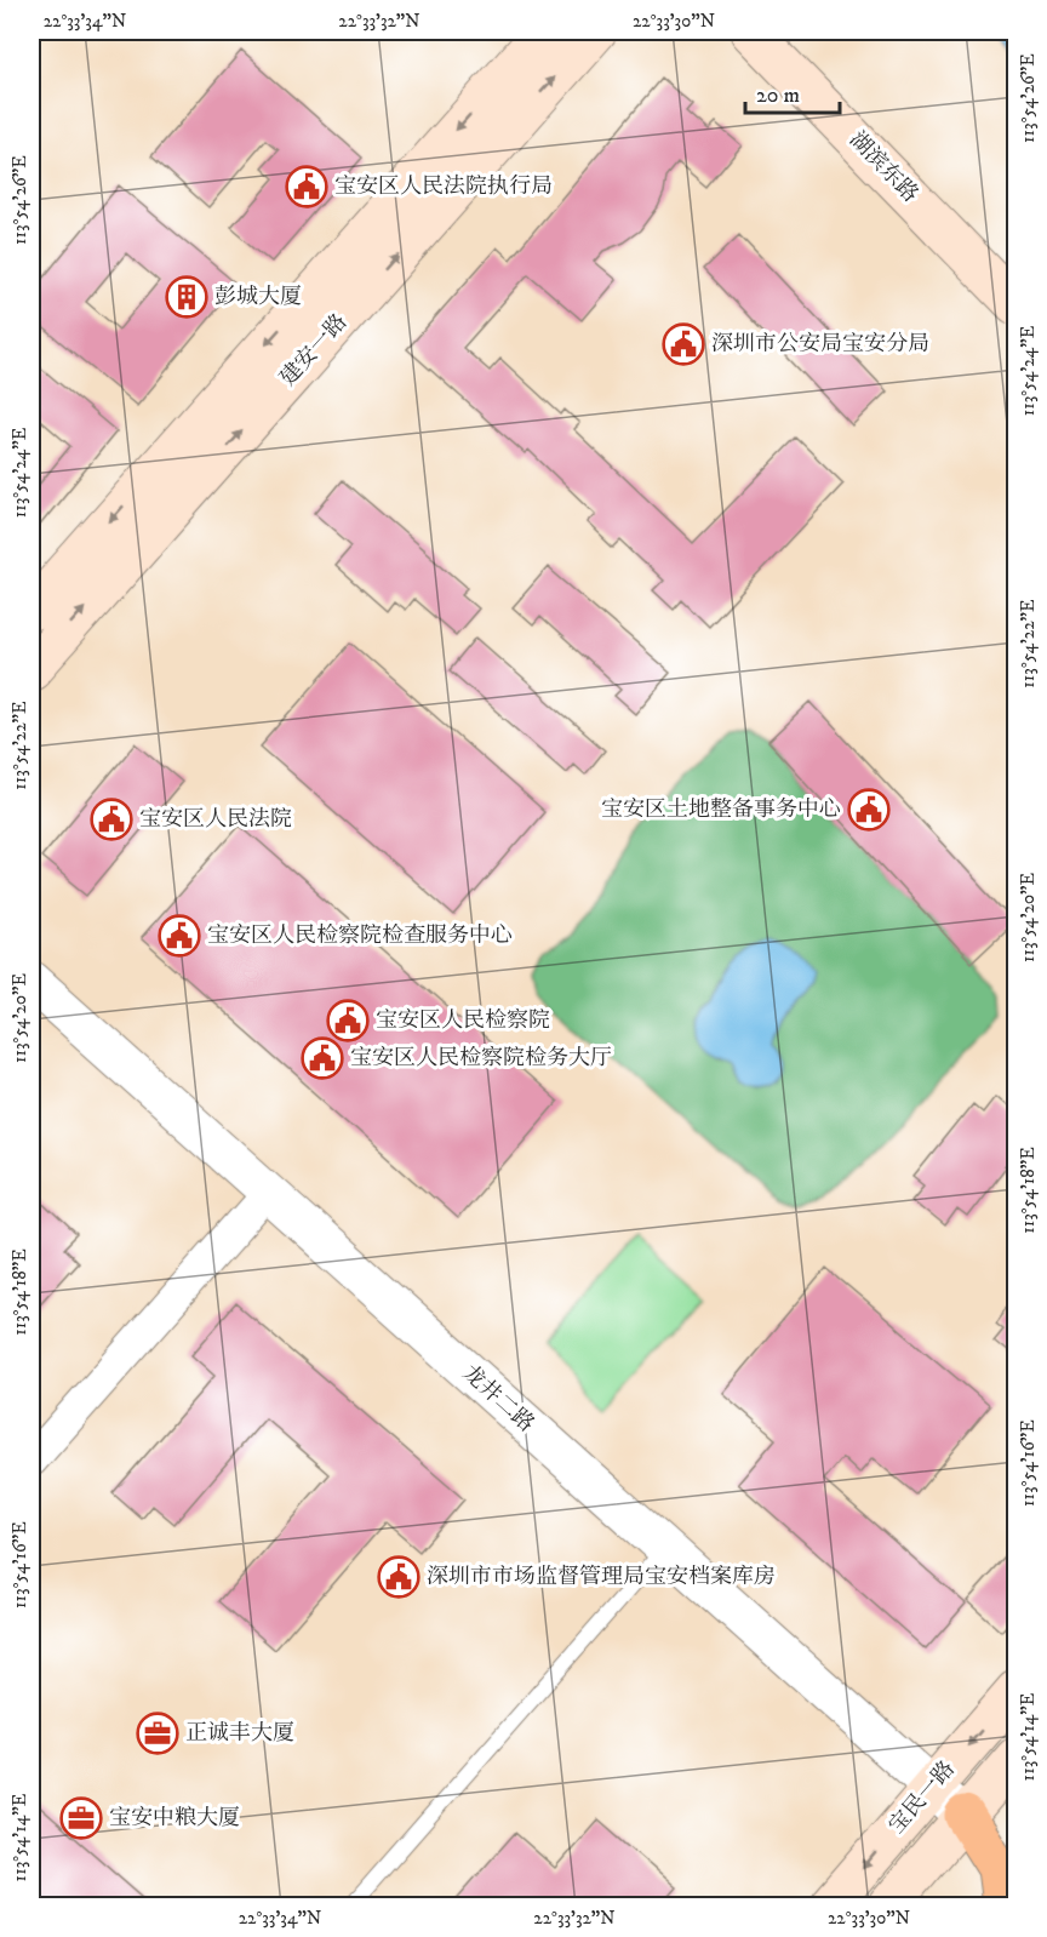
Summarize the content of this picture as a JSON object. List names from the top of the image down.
{
  "streets": {
    "main road": ["湖滨东路", "建安一路", "宝民一路"],
    "street": ["龙井二路"]
  },
  "crossings": [
    ["龙井二路", "宝民一路"]
  ],
  "places": {
    "public building": [
      "宝安区人民法院执行局",
      "深圳市公安局宝安分局",
      "宝安区土地整备事务中心",
      "宝安区人民法院",
      "宝安区人民检察院检查服务中心",
      "宝安区人民检察院",
      "宝安区人民检察院检务大厅",
      "深圳市市场监督管理局宝安档案库房"
    ],
    "building": ["彭城大厦"],
    "office": ["正诚丰大厦", "宝安中粮大厦"]
  },
  "scale_bar": "20 m",
  "coordinates": [
    "22°33'34\"N",
    "22°33'32\"N",
    "22°33'30\"N",
    "113°54'26\"E",
    "113°54'24\"E",
    "113°54'22\"E",
    "113°54'20\"E",
    "113°54'18\"E",
    "113°54'16\"E",
    "113°54'14\"E"
  ]
}
